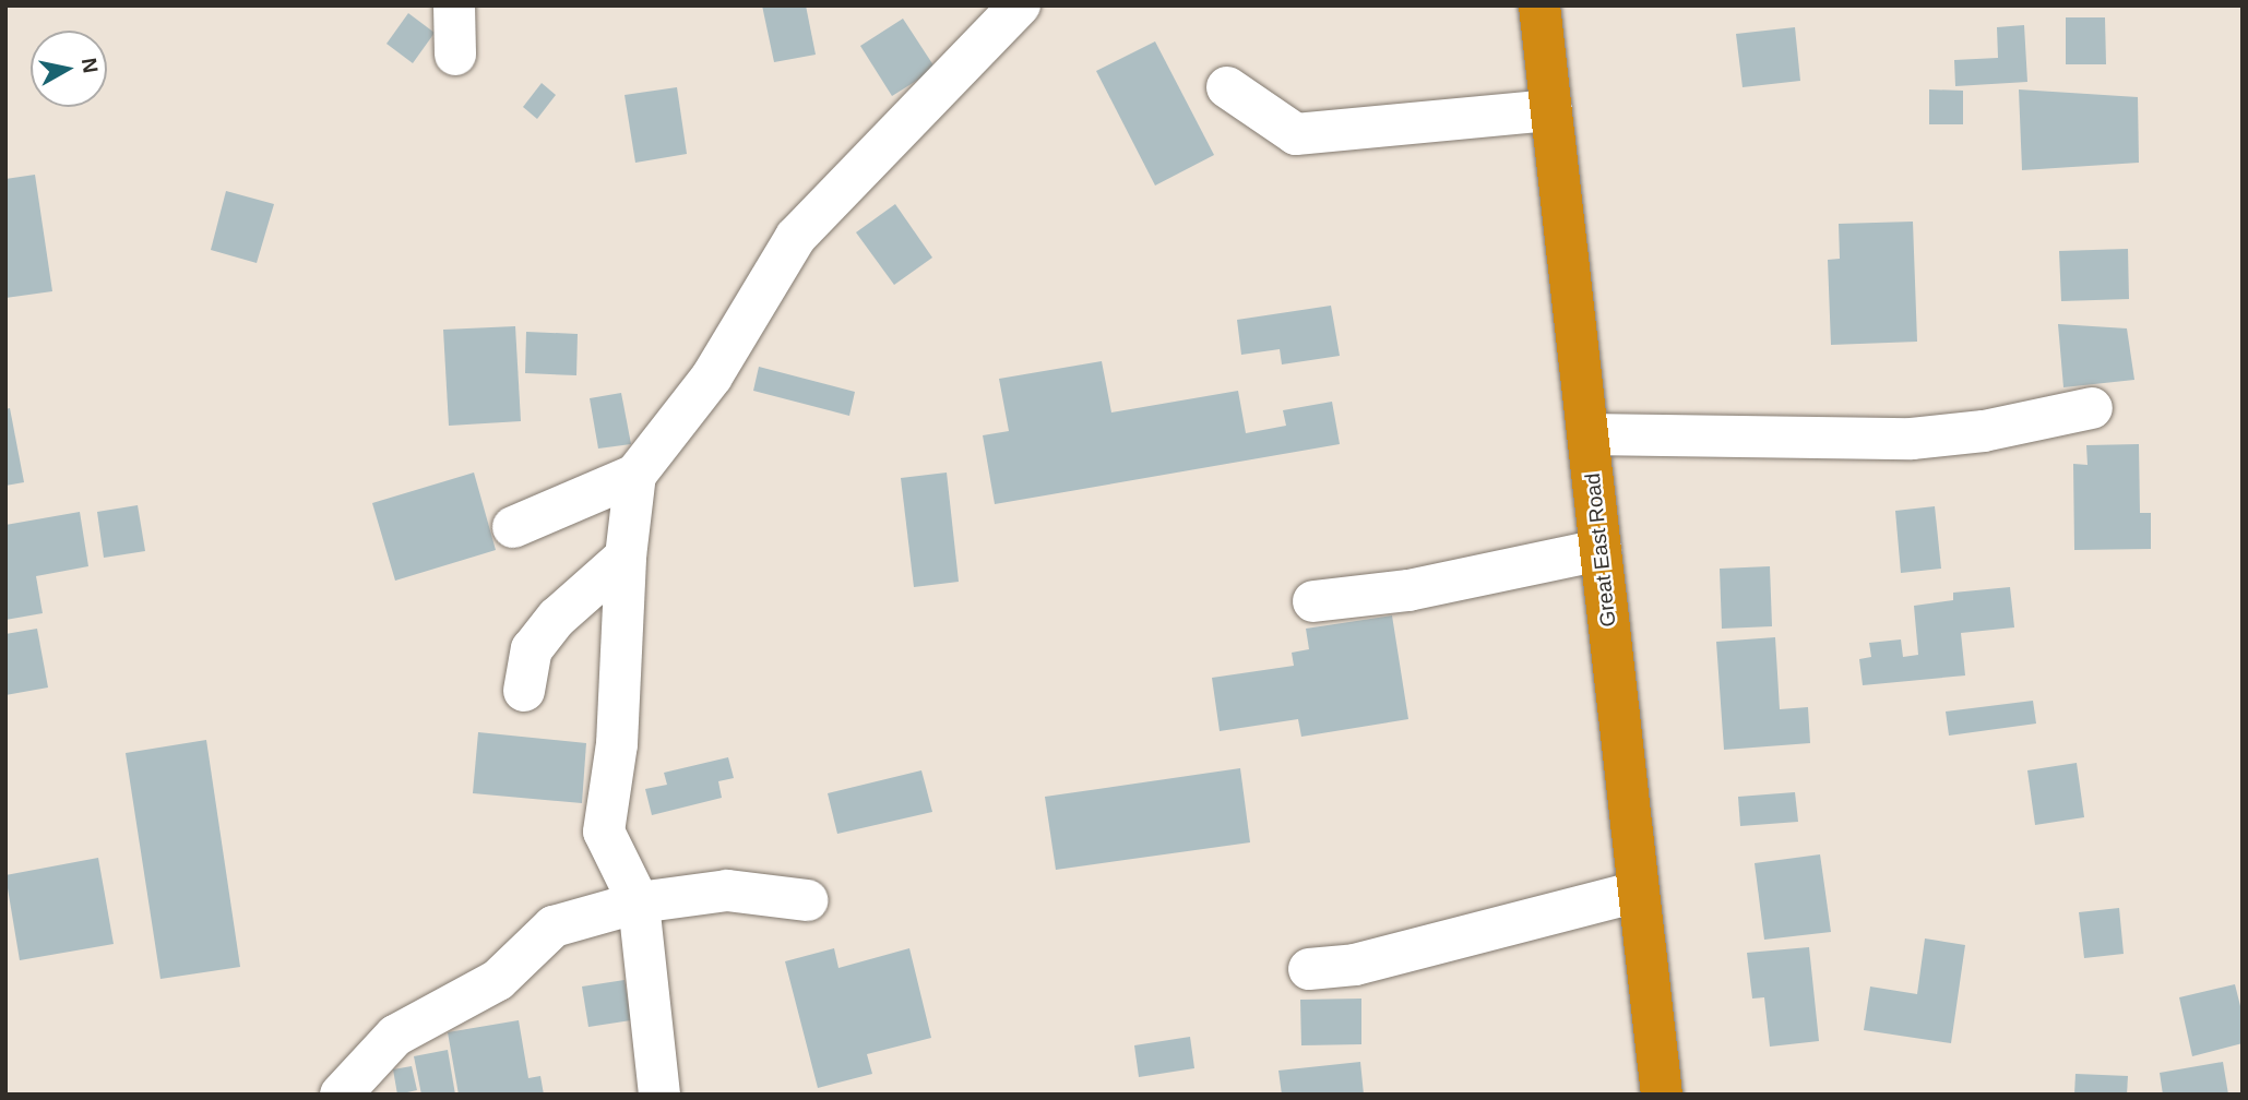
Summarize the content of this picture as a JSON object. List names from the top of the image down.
{
  "streets": {
    "highway": ["Great East Road"]
  },
  "north": "right"
}
